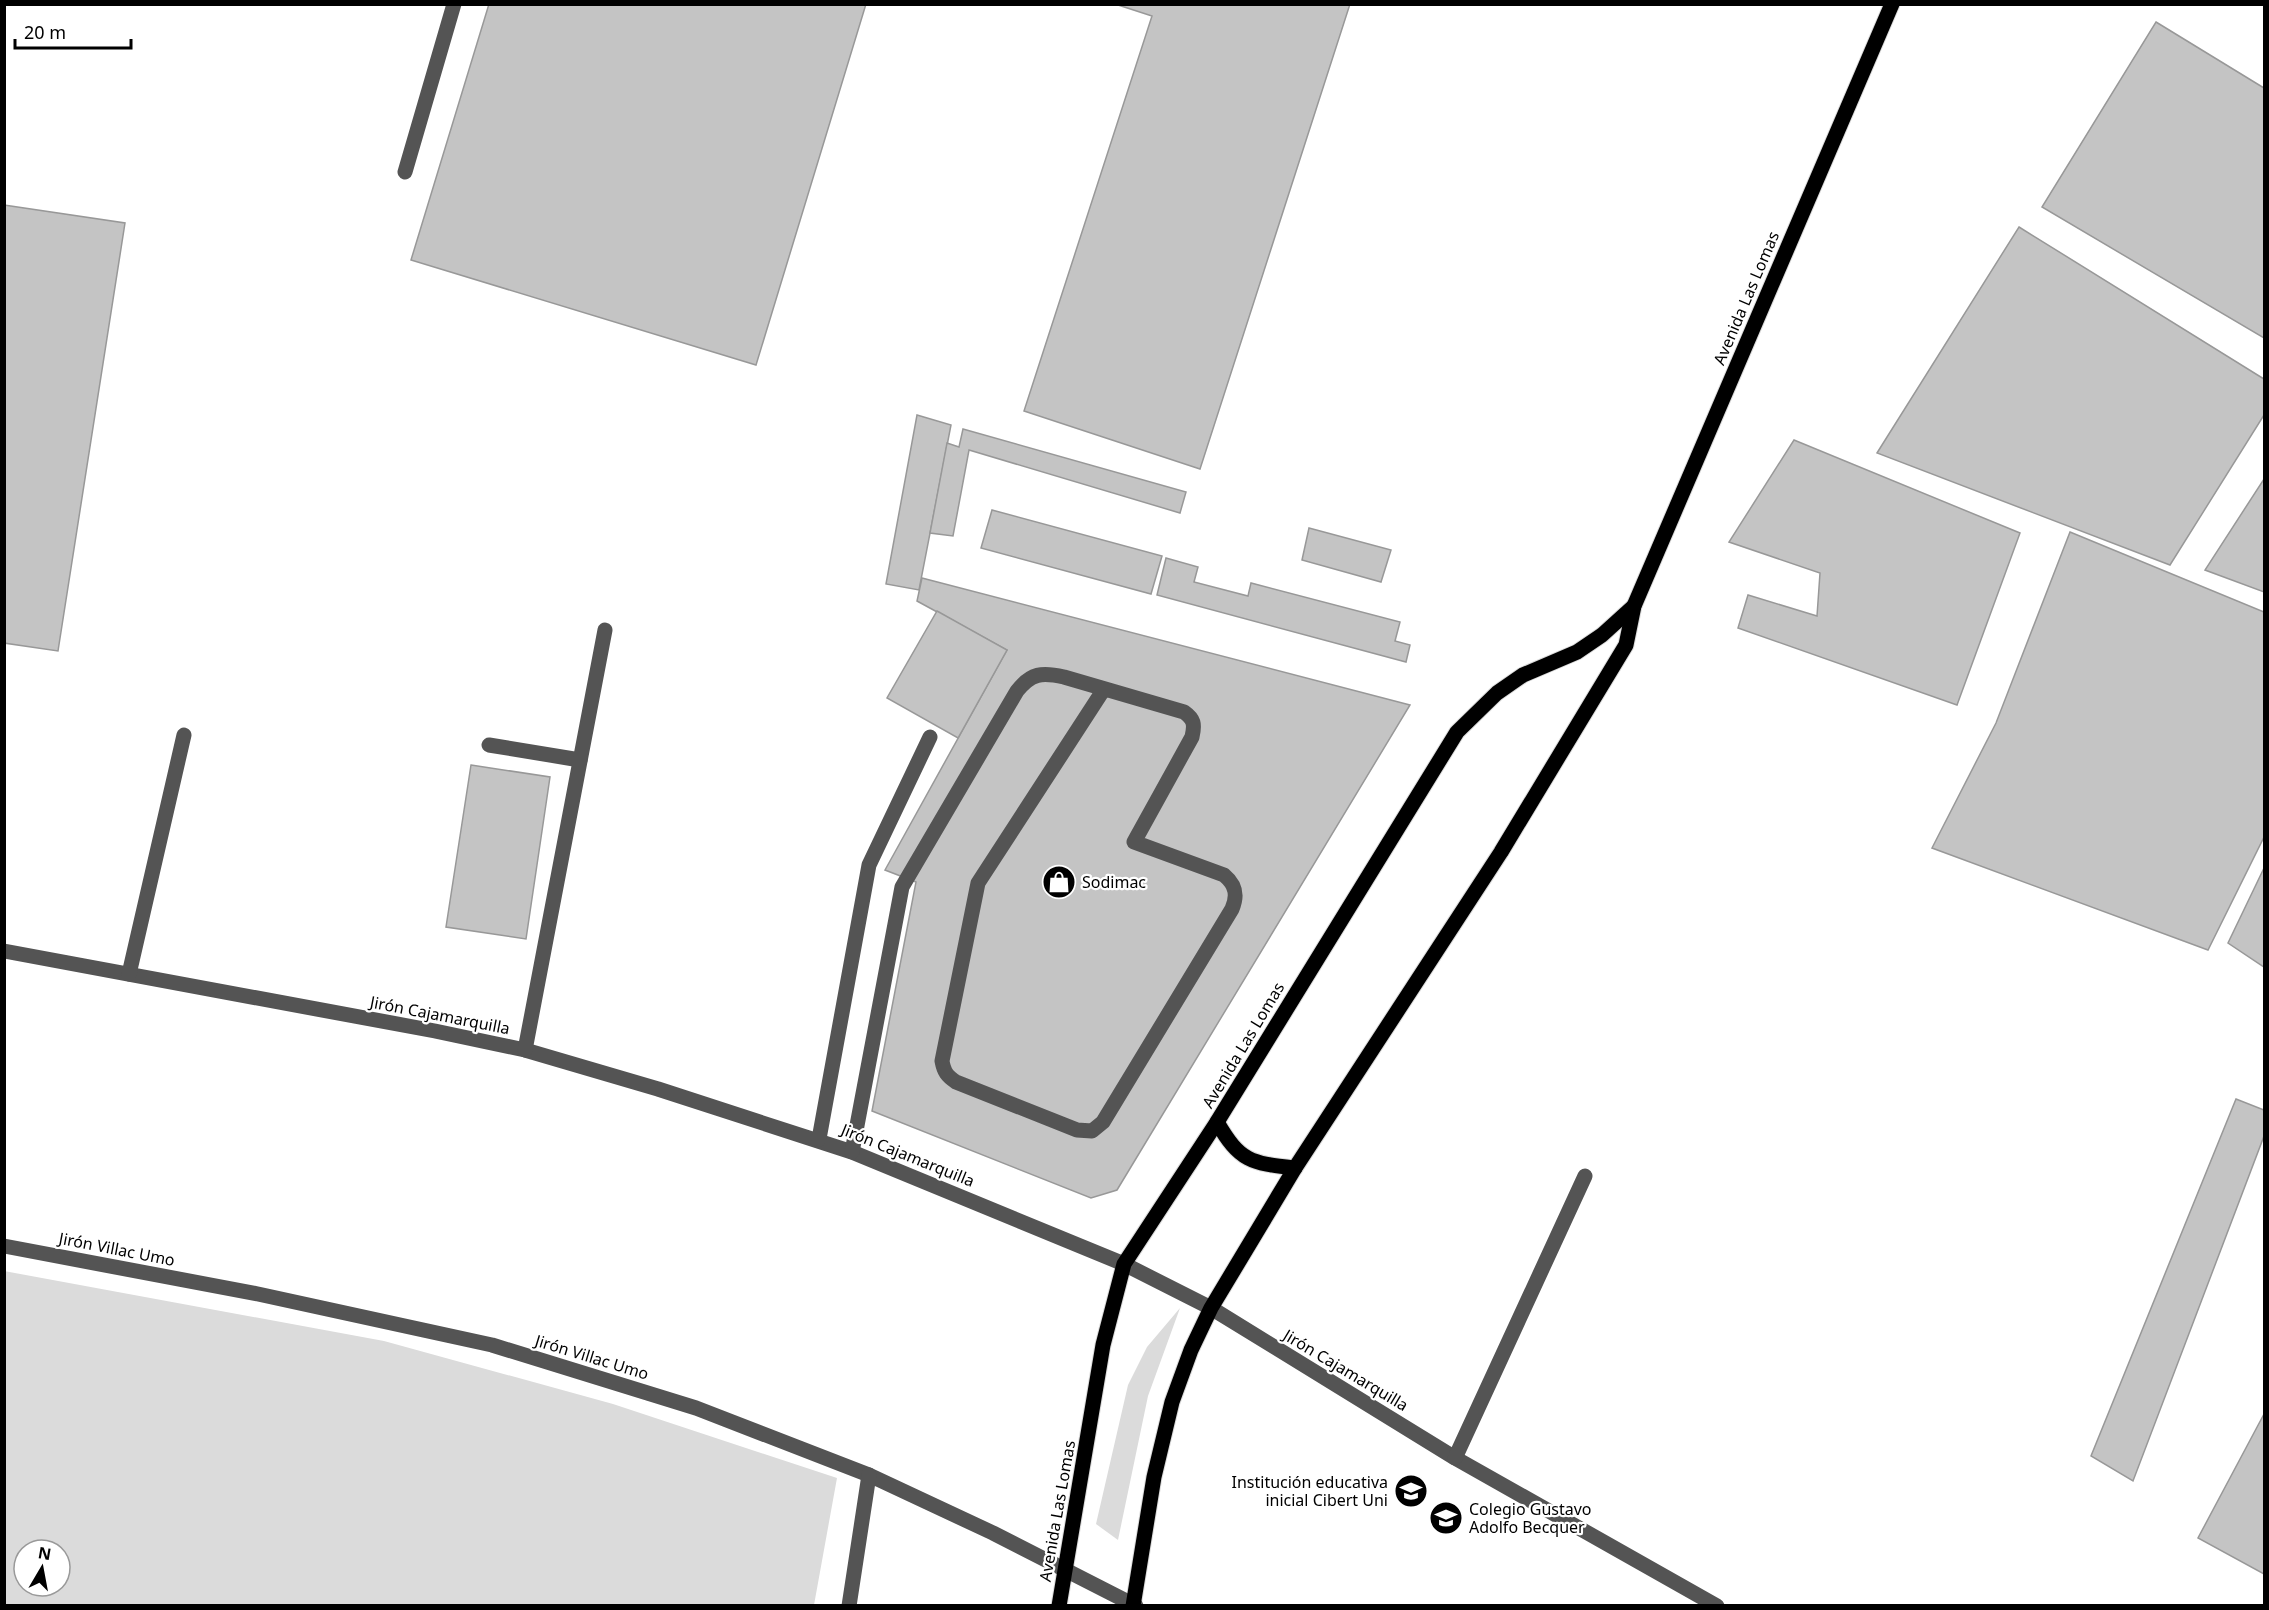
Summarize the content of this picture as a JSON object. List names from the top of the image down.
{
  "streets": {
    "main road": ["Avenida Las Lomas"],
    "street": ["Jirón Cajamarquilla", "Jirón Villac Umo"]
  },
  "crossings": [
    ["Avenida Las Lomas", "Jirón Cajamarquilla"],
    ["Avenida Las Lomas", "Jirón Villac Umo"]
  ],
  "places": {
    "shop": ["Sodimac"],
    "school or university": ["Institución educativa inicial Cibert Uni", "Colegio Gustavo Adolfo Becquer"]
  },
  "scale_bar": "20 m",
  "north": "top"
}
